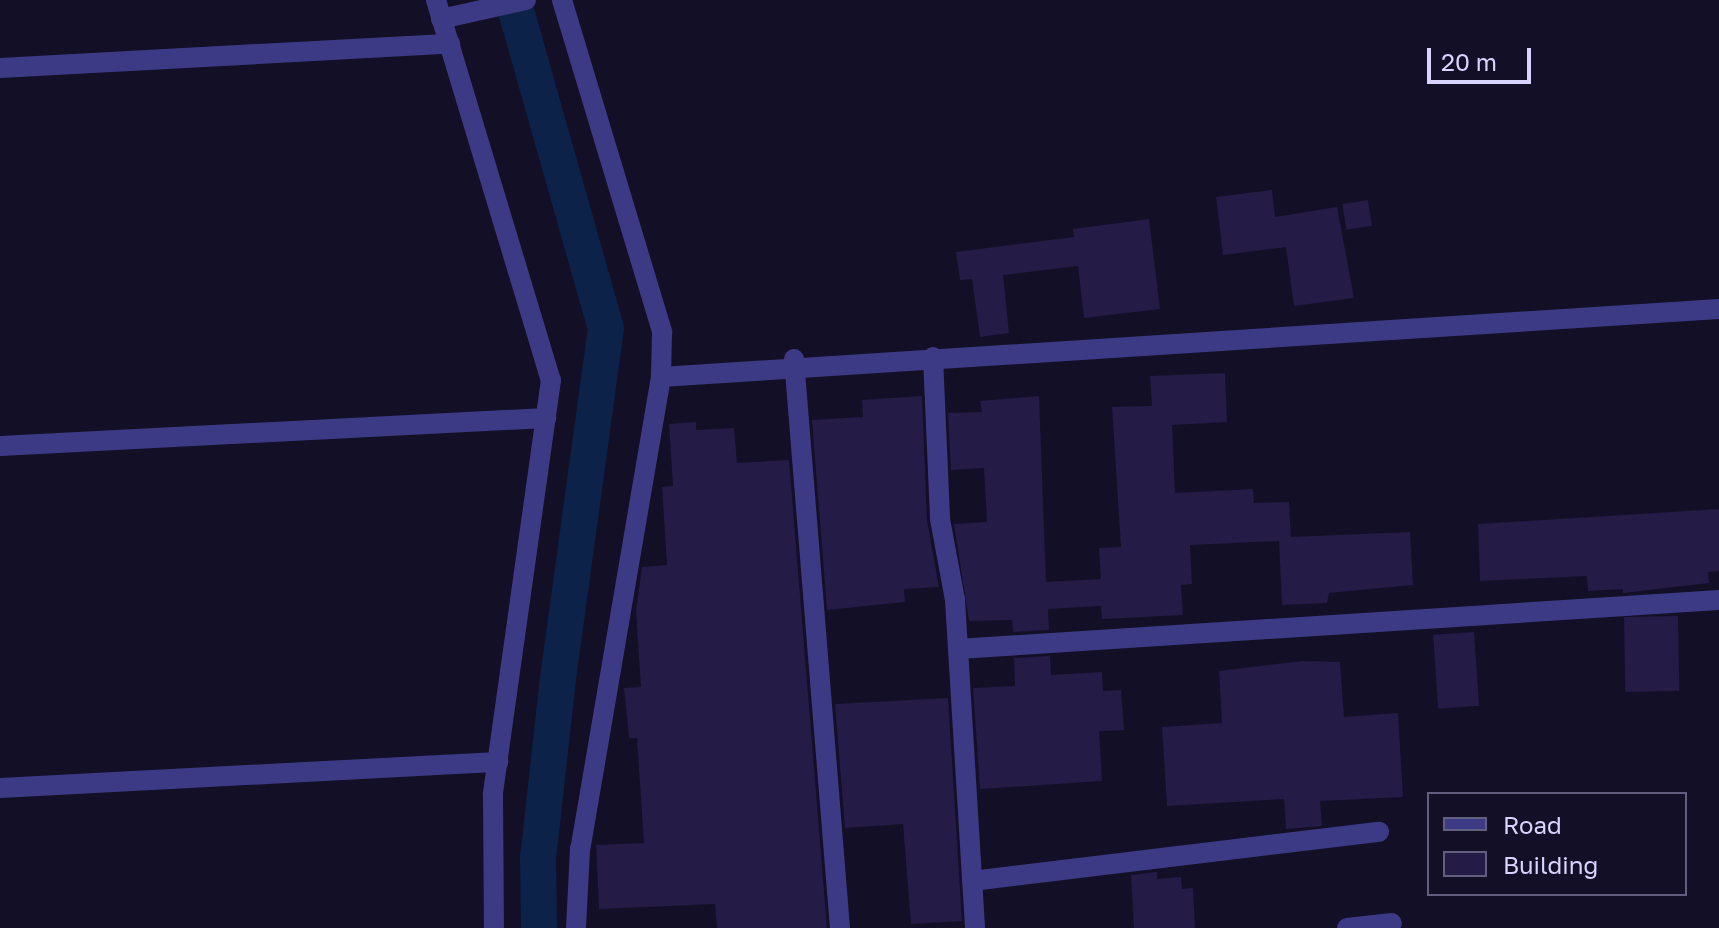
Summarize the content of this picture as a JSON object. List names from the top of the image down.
{
  "legend": ["Road", "Building"],
  "scale_bar": "20 m"
}
